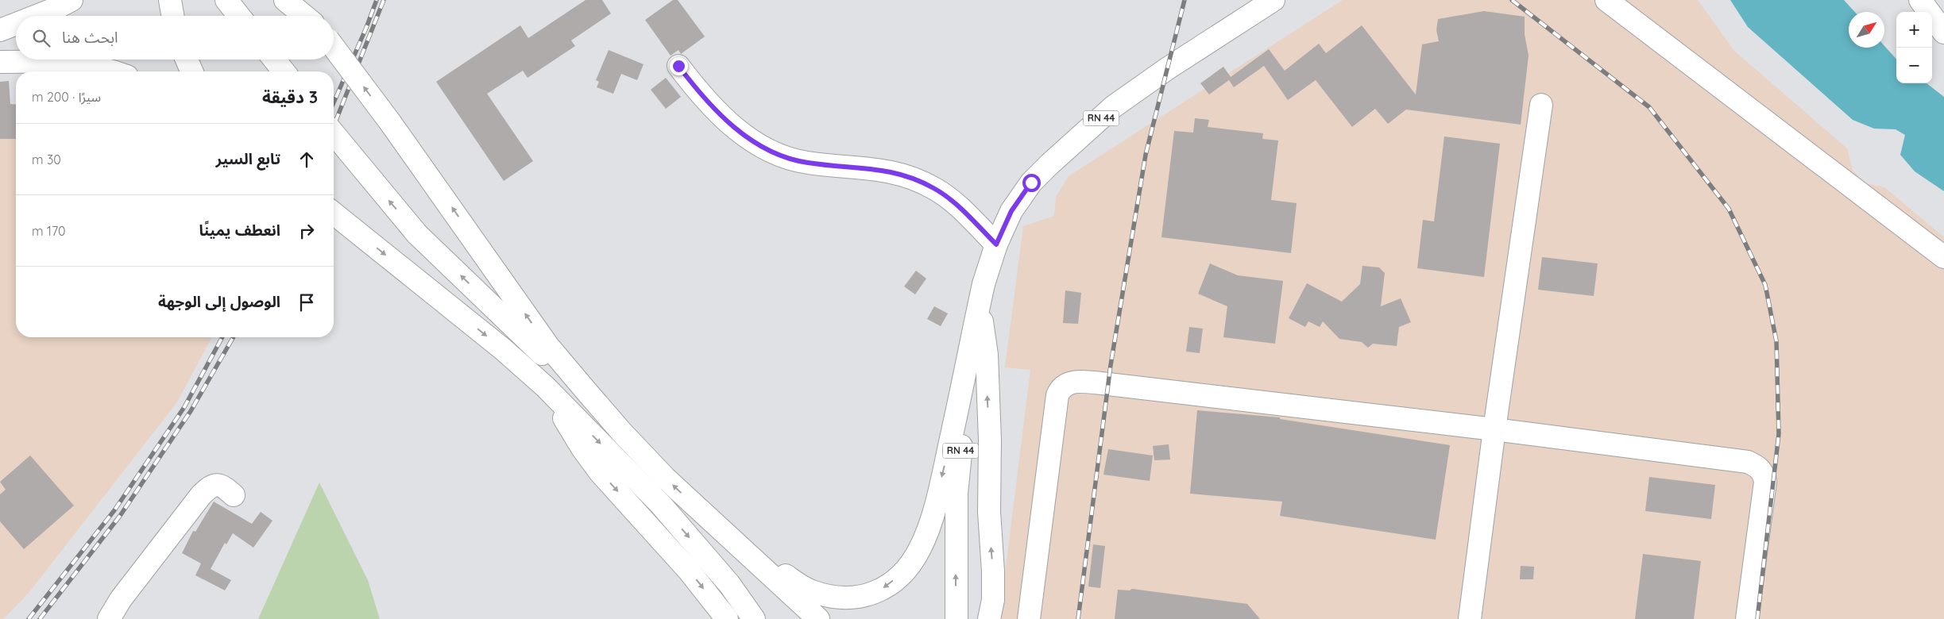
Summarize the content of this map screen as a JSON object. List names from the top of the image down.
{
  "streets": {
    "main road": ["RN 44"]
  },
  "north": "top right",
  "page": {
    "map_buttons": ["+", "−"],
    "search": "ابحث هنا",
    "heading": ["3 دقيقة", "سيرًا · 200 m"],
    "list": [
      ["تابع السير", "30 m"],
      ["انعطف يمينًا", "170 m"],
      "الوصول إلى الوجهة"
    ]
  }
}
